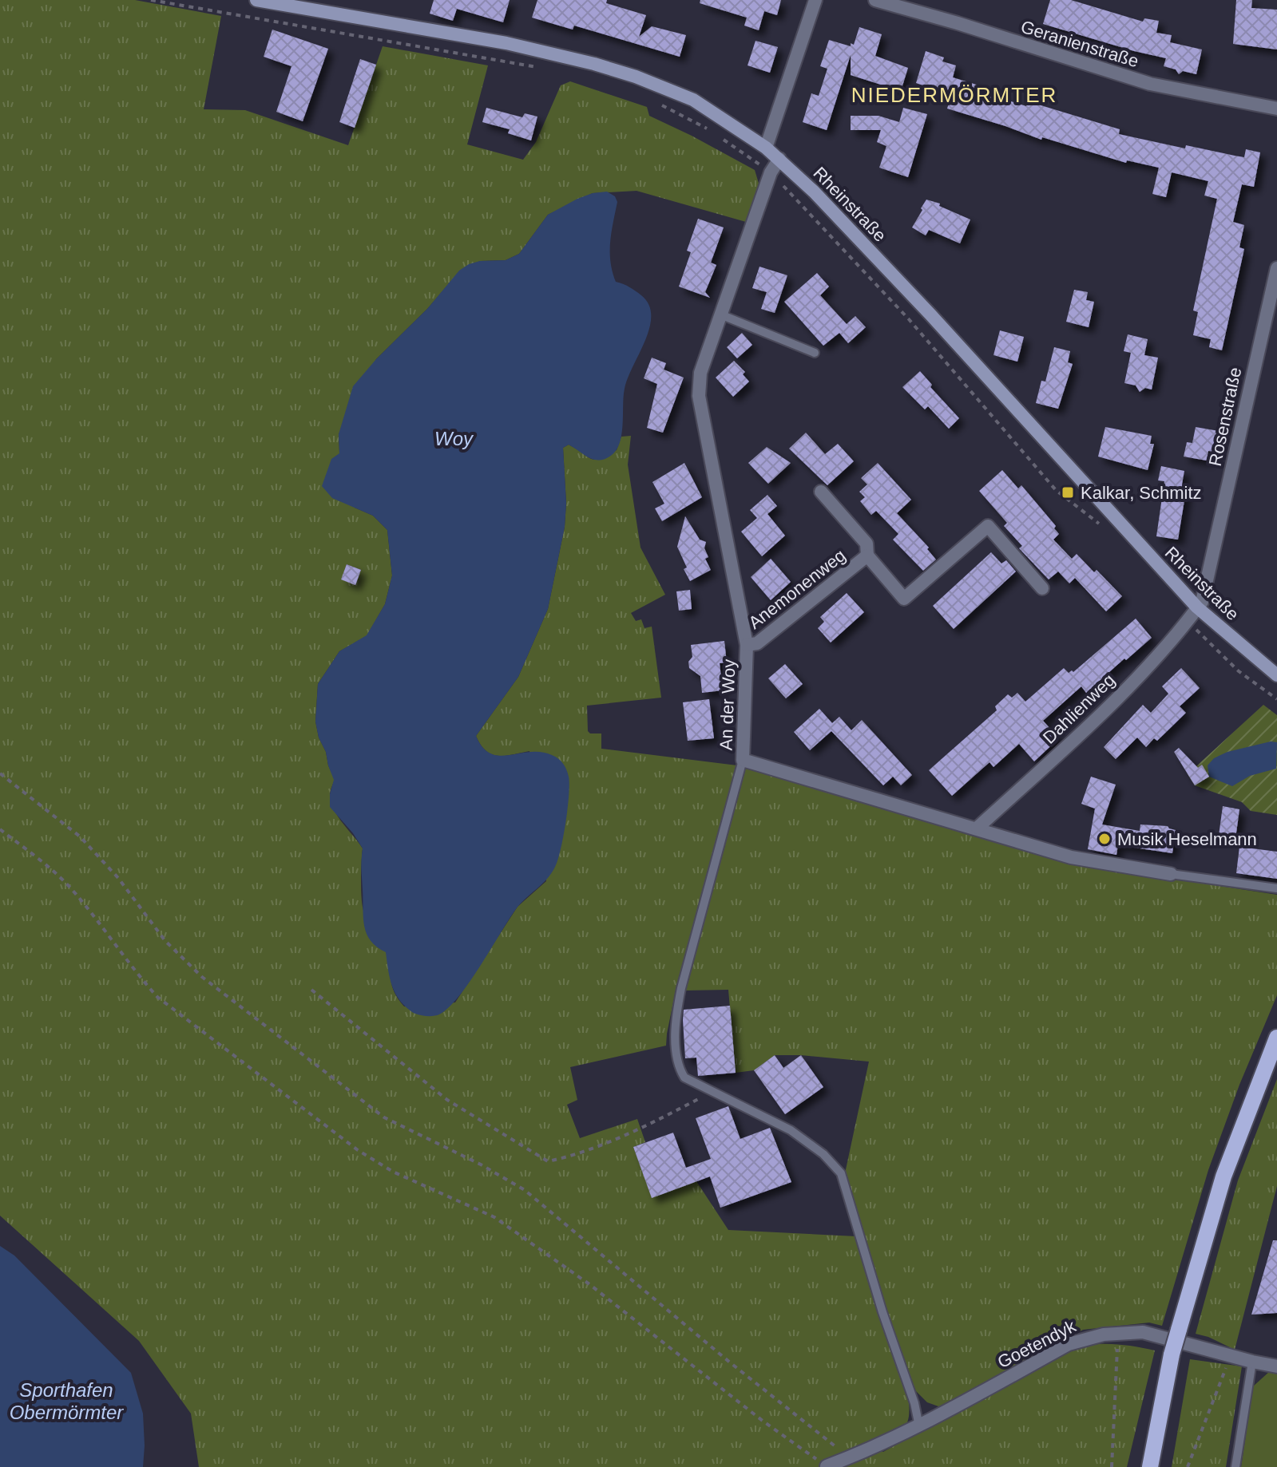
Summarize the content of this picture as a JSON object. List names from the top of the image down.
{
  "streets": {
    "main road": ["Rheinstraße"],
    "street": [
      "Geranienstraße",
      "Rosenstraße",
      "Anemonenweg",
      "An der Woy",
      "Dahlienweg",
      "Goetendyk"
    ]
  },
  "crossings": [
    ["Rheinstraße", "Rosenstraße"],
    ["Rheinstraße", "An der Woy"],
    ["Rheinstraße", "Dahlienweg"],
    ["Rosenstraße", "Dahlienweg"],
    ["Anemonenweg", "An der Woy"],
    ["An der Woy", "Dahlienweg"]
  ],
  "districts": ["NIEDERMÖRMTER"],
  "water": ["Woy", "Sporthafen Obermörmter"],
  "places": {
    "transit": ["Kalkar, Schmitz"],
    "other": ["Musik Heselmann"]
  }
}
